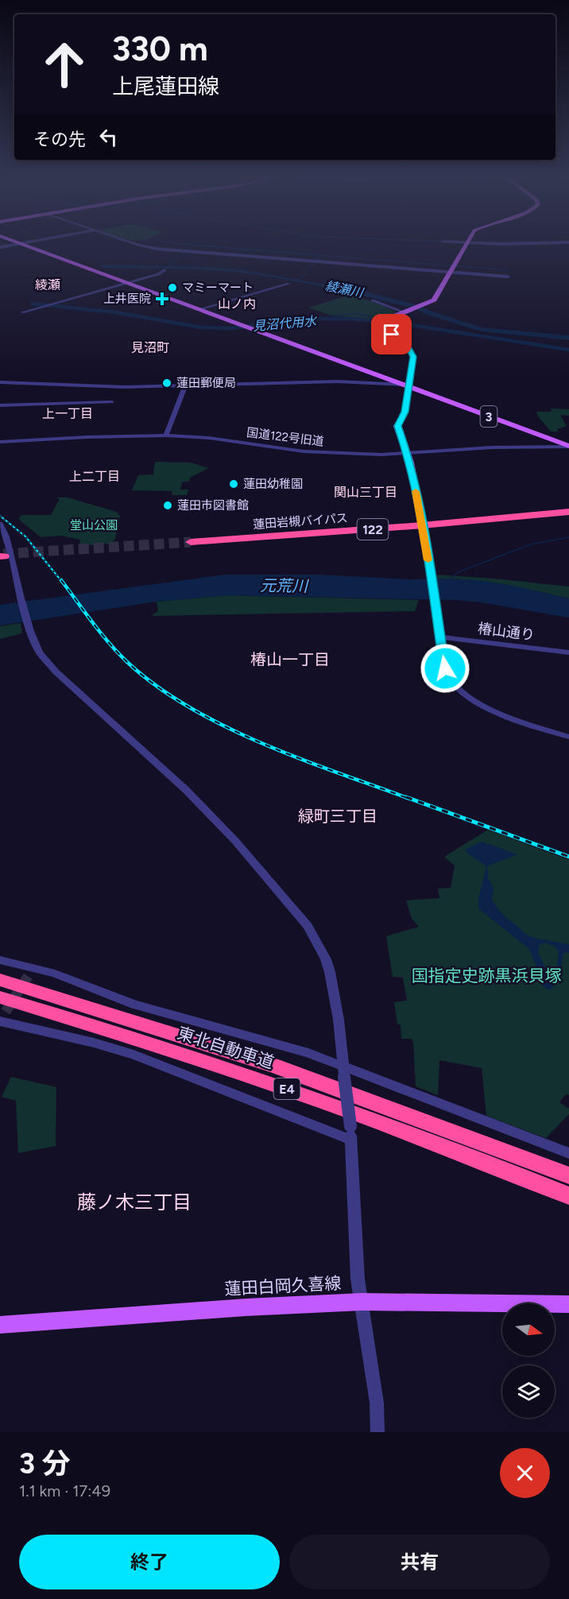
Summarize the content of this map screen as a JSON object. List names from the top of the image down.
{
  "streets": {
    "highway": [
      "蓮田岩槻バイパス",
      "122",
      "東北自動車道",
      "E4"
    ],
    "main road": ["3", "蓮田白岡久喜線"],
    "street": ["国道122号旧道", "椿山通り"]
  },
  "crossings": [
    ["3", "国道122号旧道"],
    ["蓮田岩槻バイパス", "122"]
  ],
  "districts": [
    "綾瀬",
    "山ノ内",
    "見沼町",
    "上一丁目",
    "上二丁目",
    "関山三丁目",
    "椿山一丁目",
    "緑町三丁目",
    "藤ノ木三丁目"
  ],
  "water": ["綾瀬川", "見沼代用水", "元荒川"],
  "parks": ["堂山公園", "国指定史跡黒浜貝塚"],
  "places": {
    "other": [
      "マミーマート",
      "蓮田郵便局",
      "蓮田幼稚園",
      "蓮田市図書館"
    ],
    "health": ["上井医院"]
  },
  "north": "right",
  "page": {
    "turn": ["330 m", "上尾蓮田線"],
    "then": "その先",
    "heading": ["3 分", "1.1 km · 17:49"],
    "buttons": ["終了", "共有"]
  }
}
